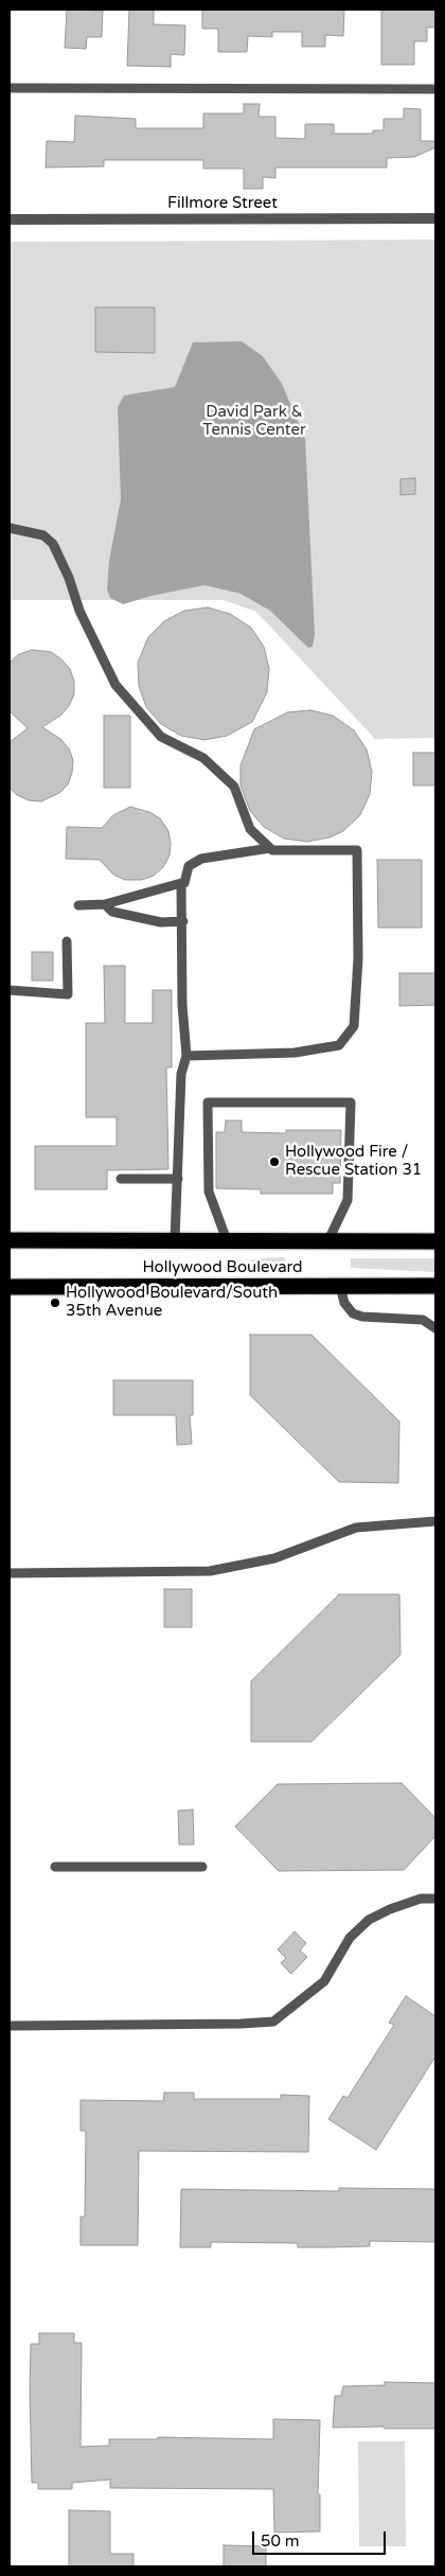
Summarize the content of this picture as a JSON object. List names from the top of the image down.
{
  "streets": {
    "highway": ["Hollywood Boulevard"],
    "street": ["Fillmore Street"]
  },
  "parks": ["David Park & Tennis Center"],
  "places": ["Hollywood Fire / Rescue Station 31", "Hollywood Boulevard/South 35th Avenue"],
  "scale_bar": "50 m"
}
